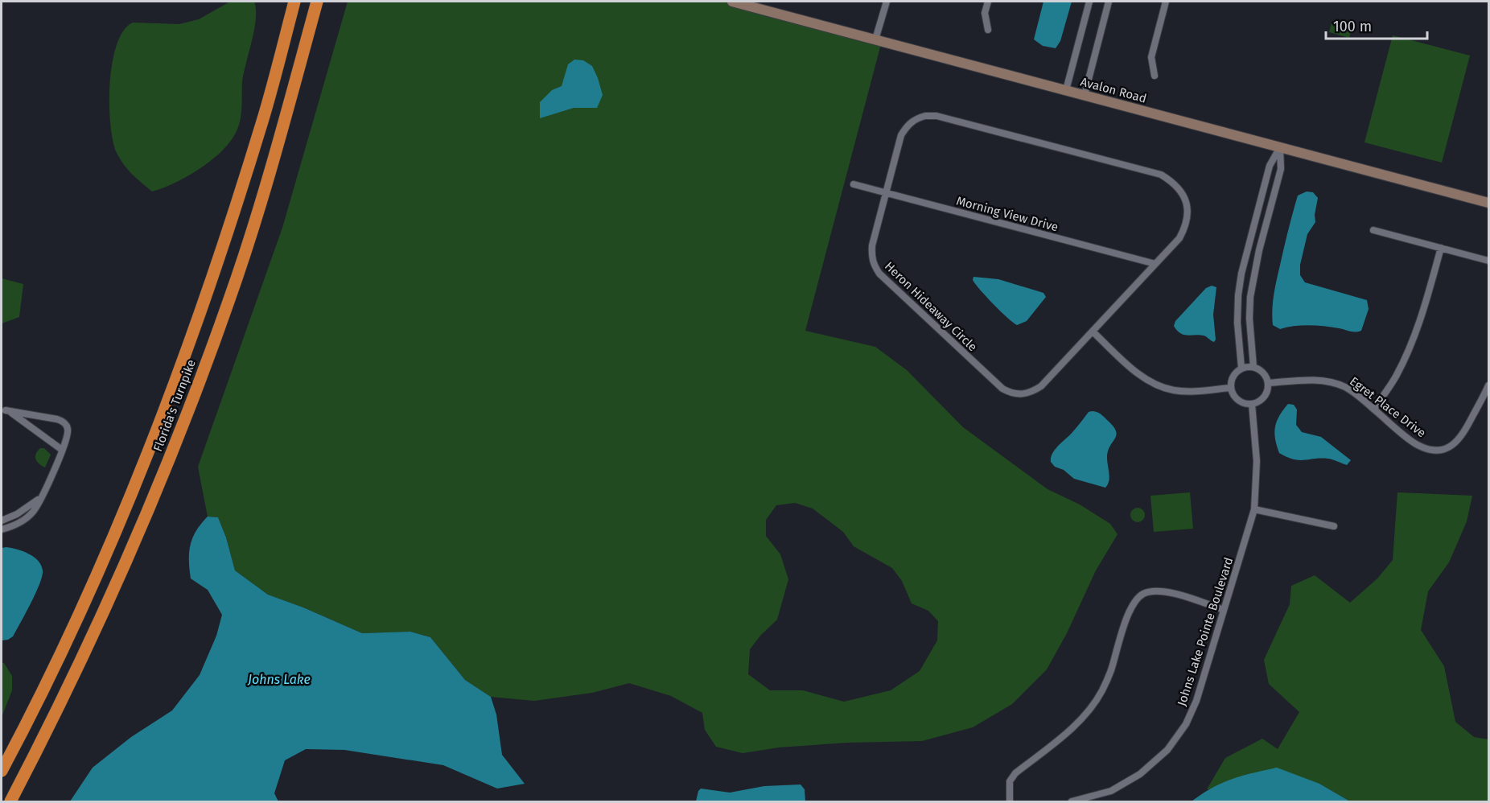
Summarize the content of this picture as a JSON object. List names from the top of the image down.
{
  "streets": {
    "highway": ["Florida's Turnpike"],
    "main road": ["Avalon Road"],
    "street": [
      "Morning View Drive",
      "Heron Hideaway Circle",
      "Egret Place Drive",
      "Johns Lake Pointe Boulevard"
    ]
  },
  "crossings": [
    ["Morning View Drive", "Heron Hideaway Circle"],
    ["Egret Place Drive", "Johns Lake Pointe Boulevard"]
  ],
  "water": ["Johns Lake"],
  "scale_bar": "100 m"
}
